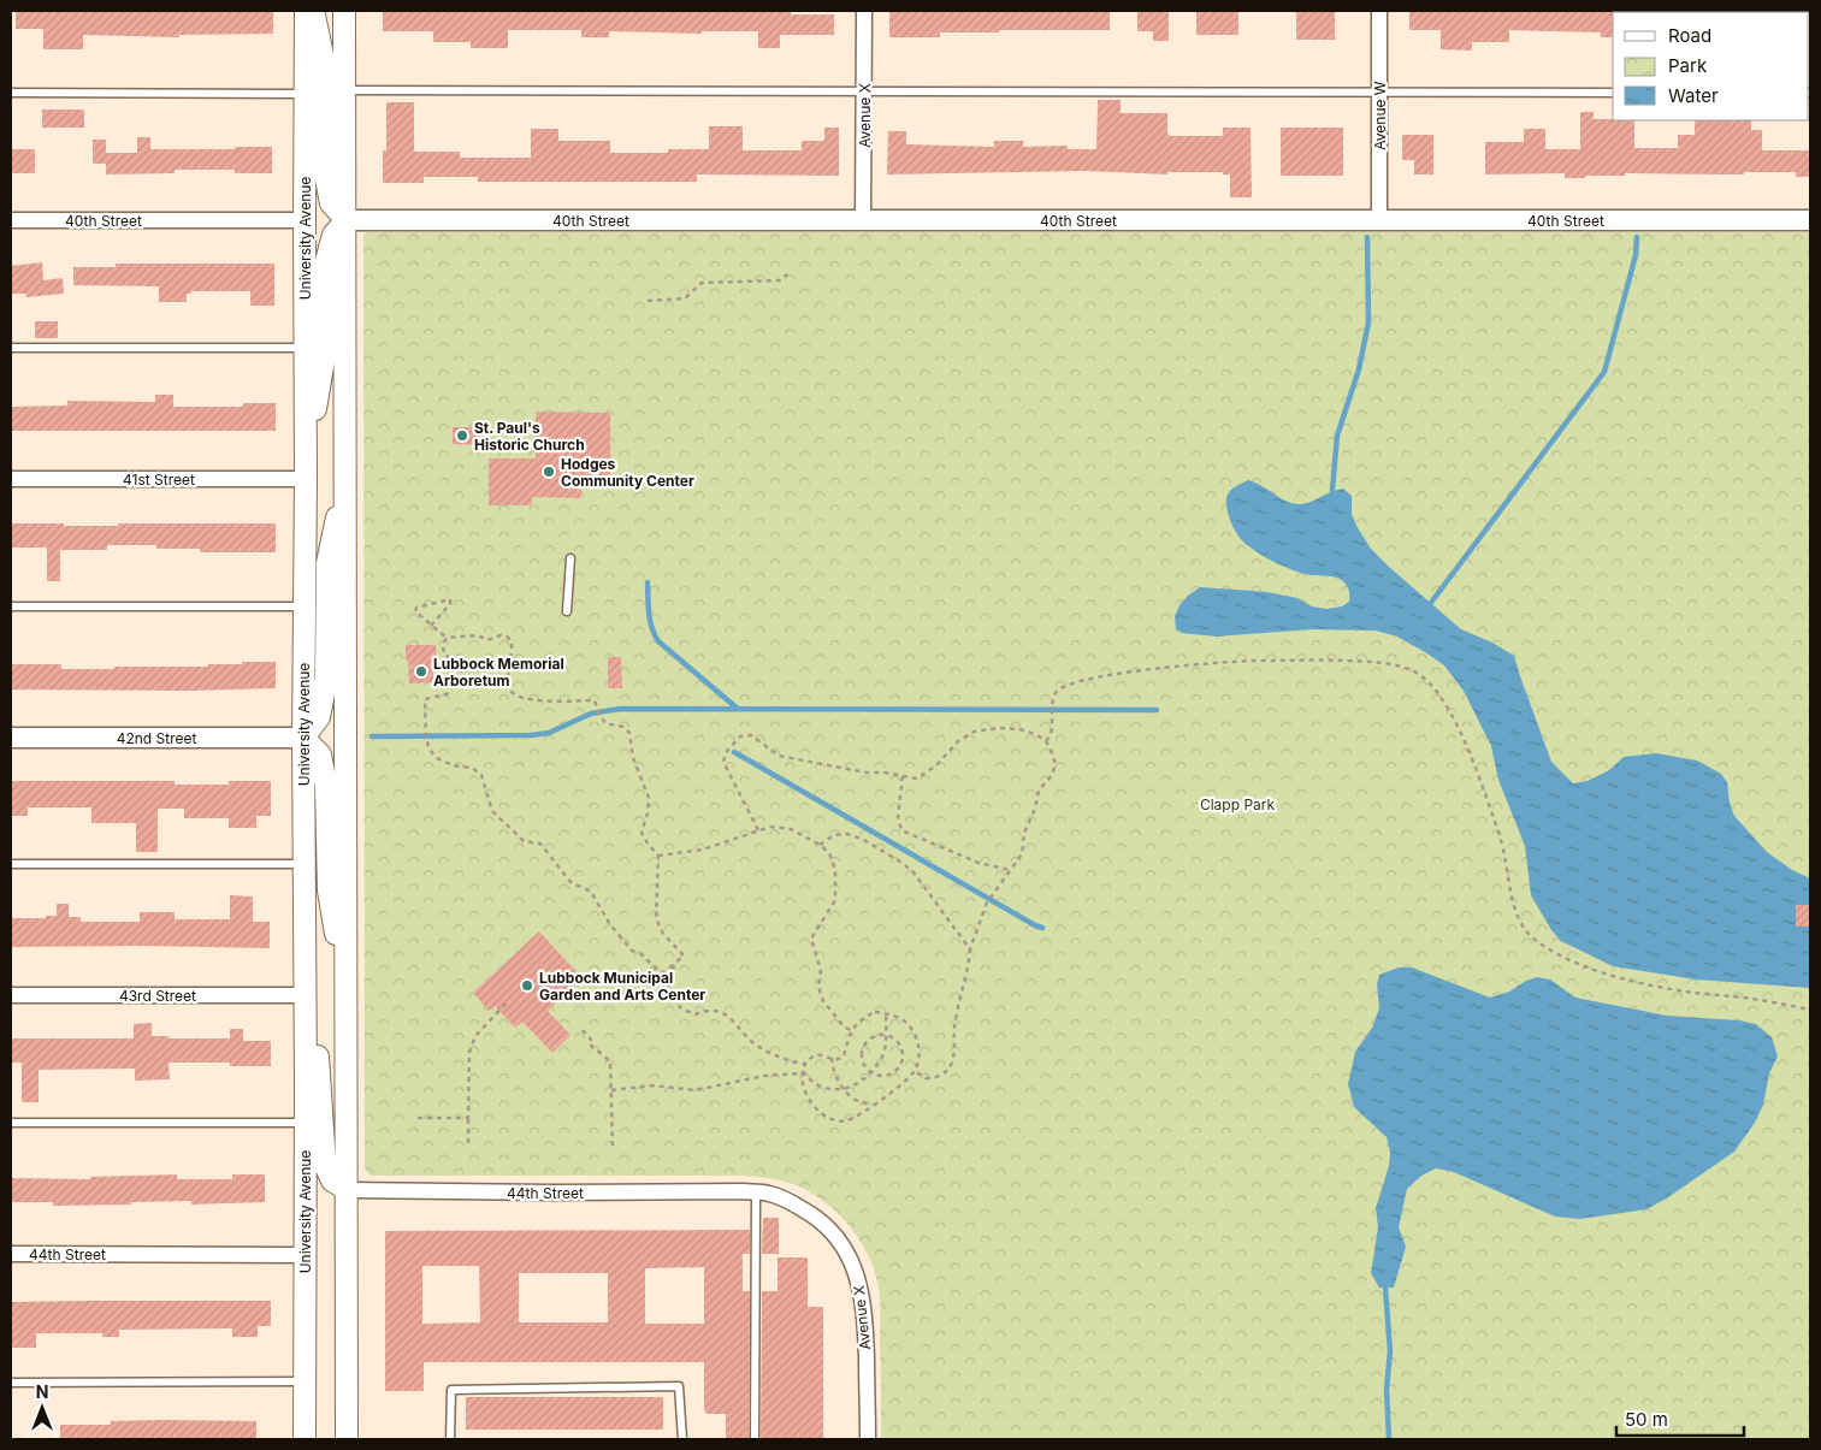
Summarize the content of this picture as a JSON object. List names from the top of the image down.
{
  "streets": {
    "main road": ["University Avenue"],
    "street": [
      "Avenue X",
      "Avenue W",
      "40th Street",
      "41st Street",
      "42nd Street",
      "43rd Street",
      "44th Street"
    ]
  },
  "crossings": [
    ["Avenue X", "40th Street"],
    ["Avenue X", "44th Street"],
    ["Avenue W", "40th Street"],
    ["40th Street", "University Avenue"],
    ["University Avenue", "41st Street"],
    ["University Avenue", "42nd Street"],
    ["University Avenue", "43rd Street"],
    ["University Avenue", "44th Street"]
  ],
  "parks": ["Clapp Park"],
  "places": [
    "St. Paul's Historic Church",
    "Hodges Community Center",
    "Lubbock Memorial Arboretum",
    "Lubbock Municipal Garden and Arts Center"
  ],
  "legend": ["Road", "Park", "Water"],
  "scale_bar": "50 m",
  "north": "top"
}
